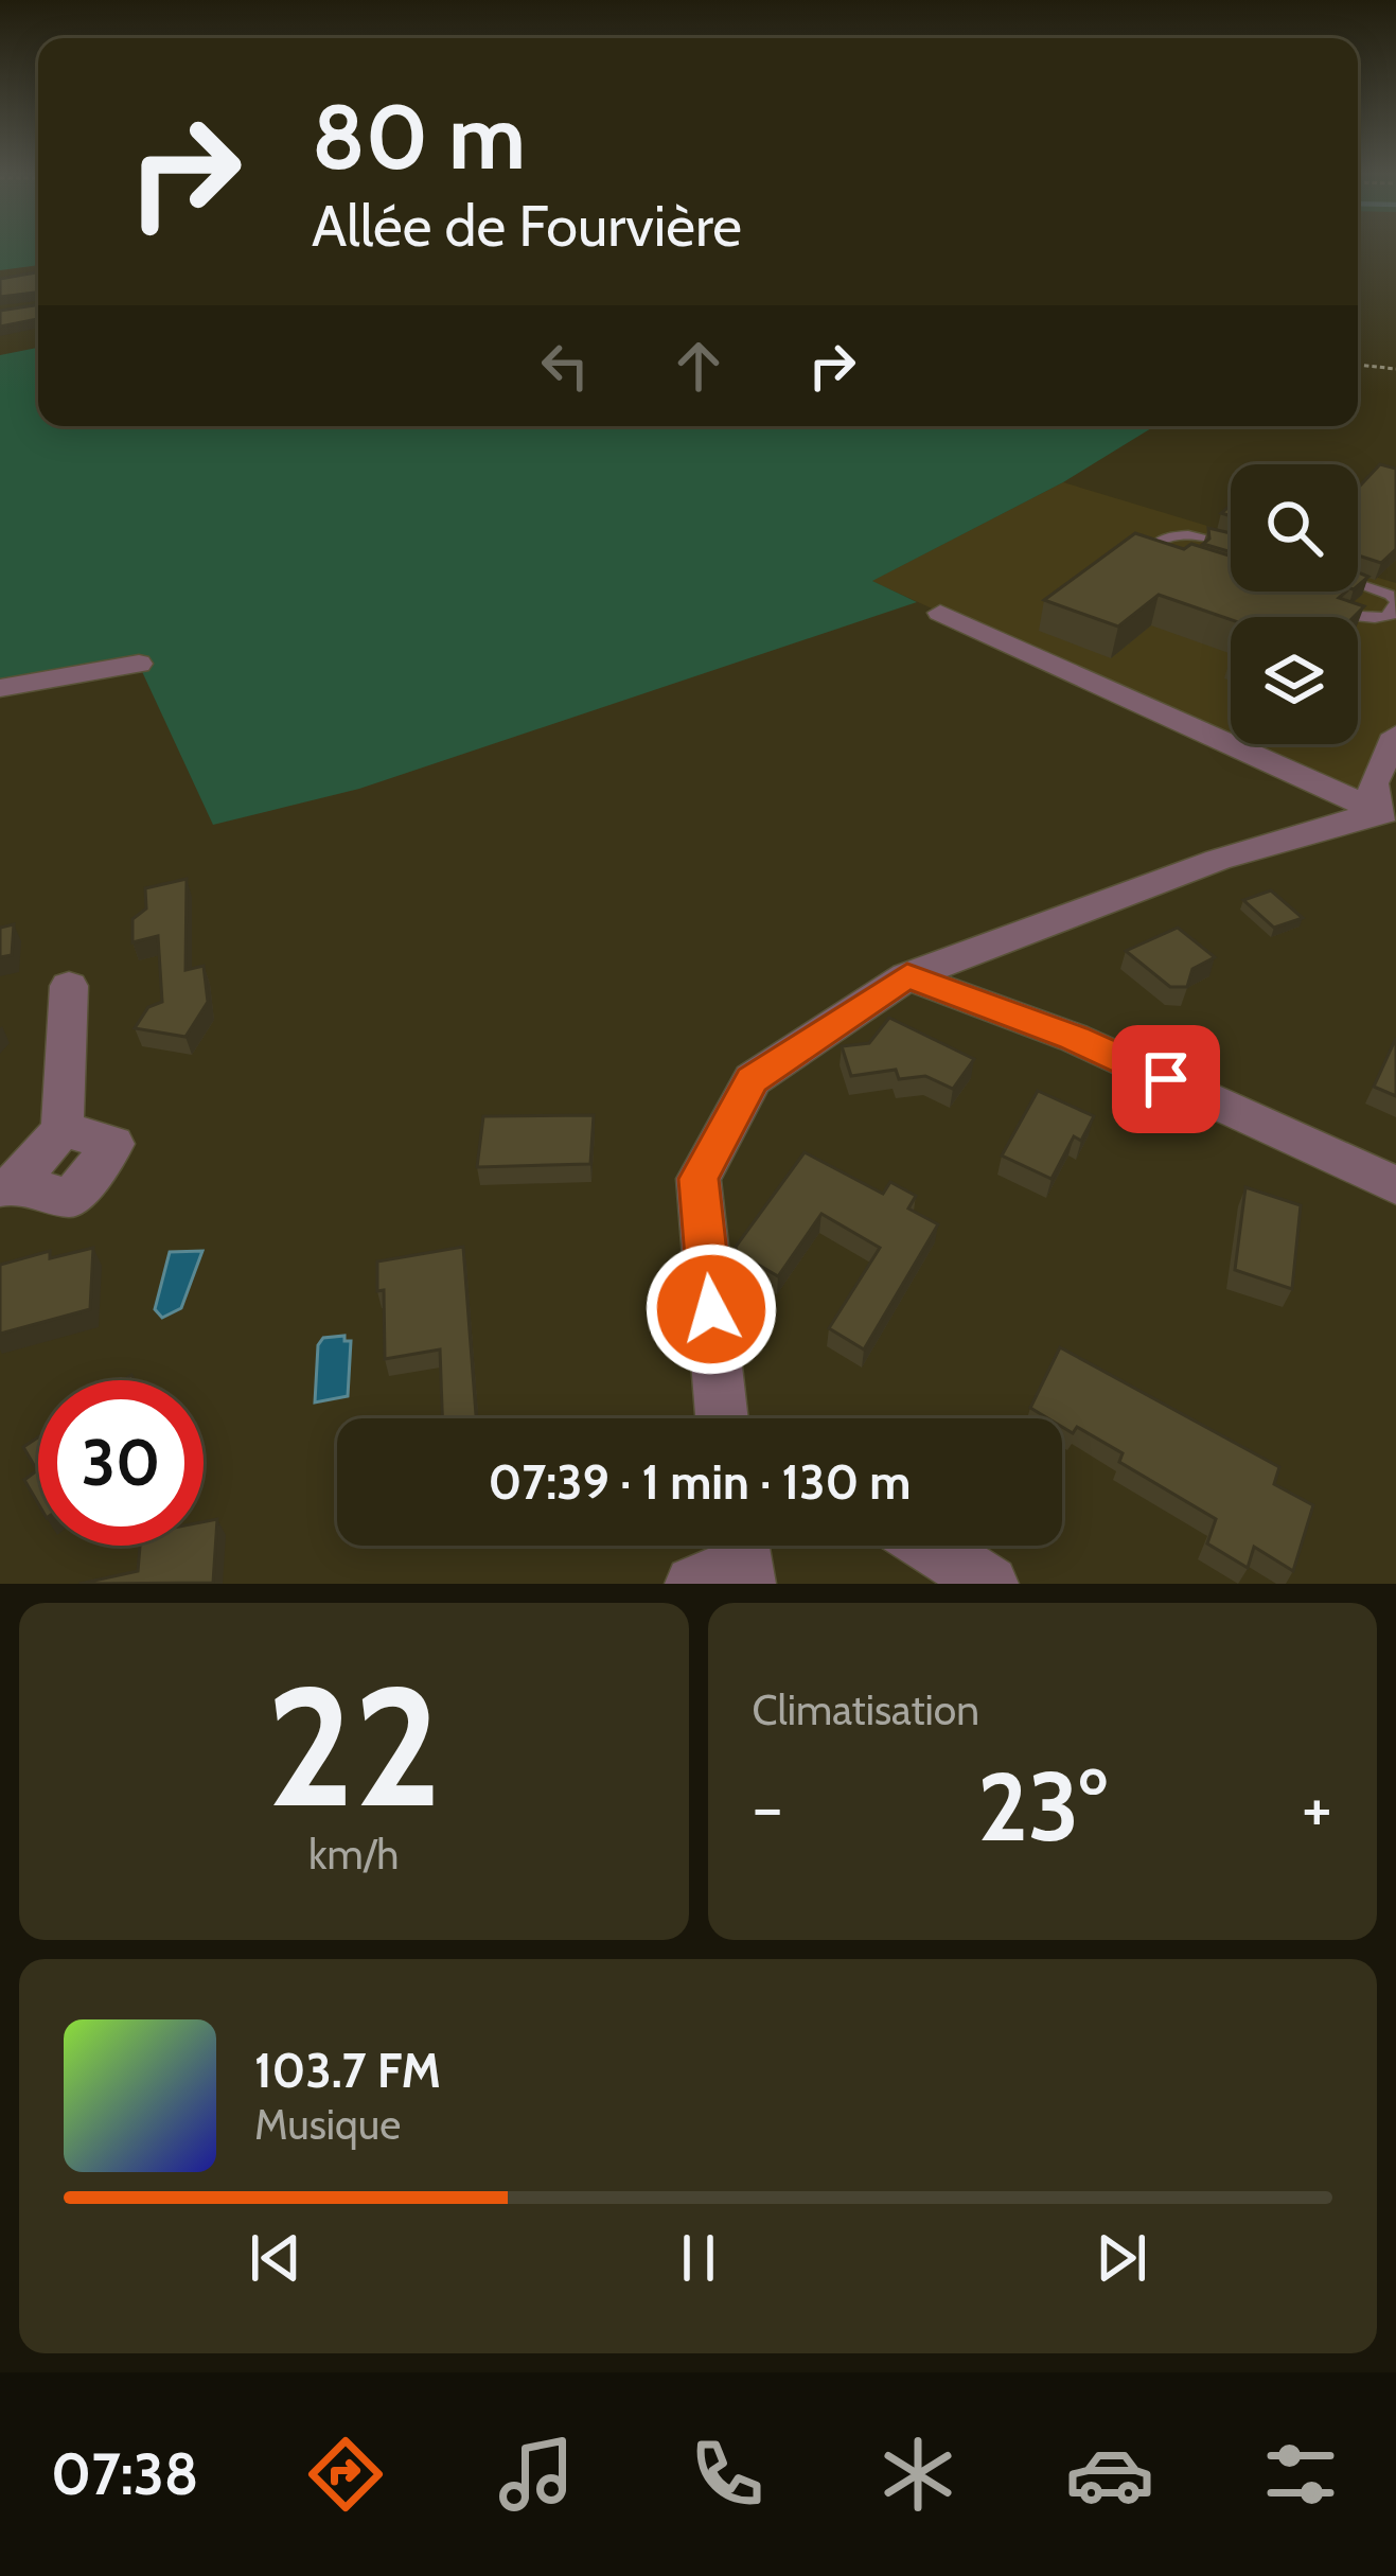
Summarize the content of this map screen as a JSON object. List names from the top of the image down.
{
  "page": {
    "turn": ["80 m", "Allée de Fourvière"],
    "limit": "30",
    "trip": "07:39 · 1 min · 130 m",
    "tile": [
      ["22", "km/h"],
      "Climatisation"
    ],
    "heat": ["−", "23°", "+"],
    "song": ["103.7 FM", "Musique"],
    "tabs": "07:38"
  }
}
